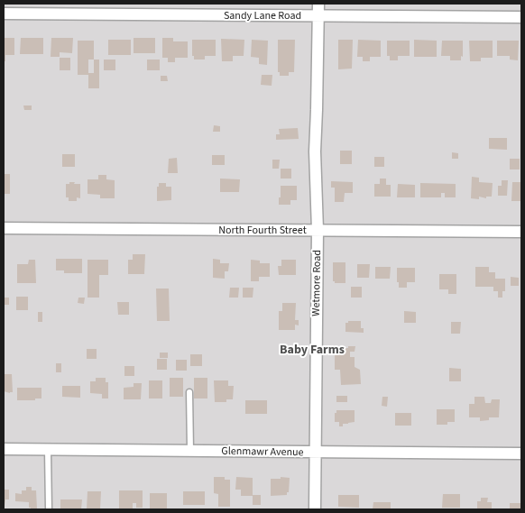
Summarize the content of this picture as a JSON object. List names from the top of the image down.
{
  "streets": {
    "street": [
      "Sandy Lane Road",
      "North Fourth Street",
      "Wetmore Road",
      "Glenmawr Avenue"
    ]
  },
  "crossings": [
    ["Sandy Lane Road", "Wetmore Road"],
    ["North Fourth Street", "Wetmore Road"],
    ["Wetmore Road", "Glenmawr Avenue"]
  ],
  "districts": ["Baby Farms"]
}
